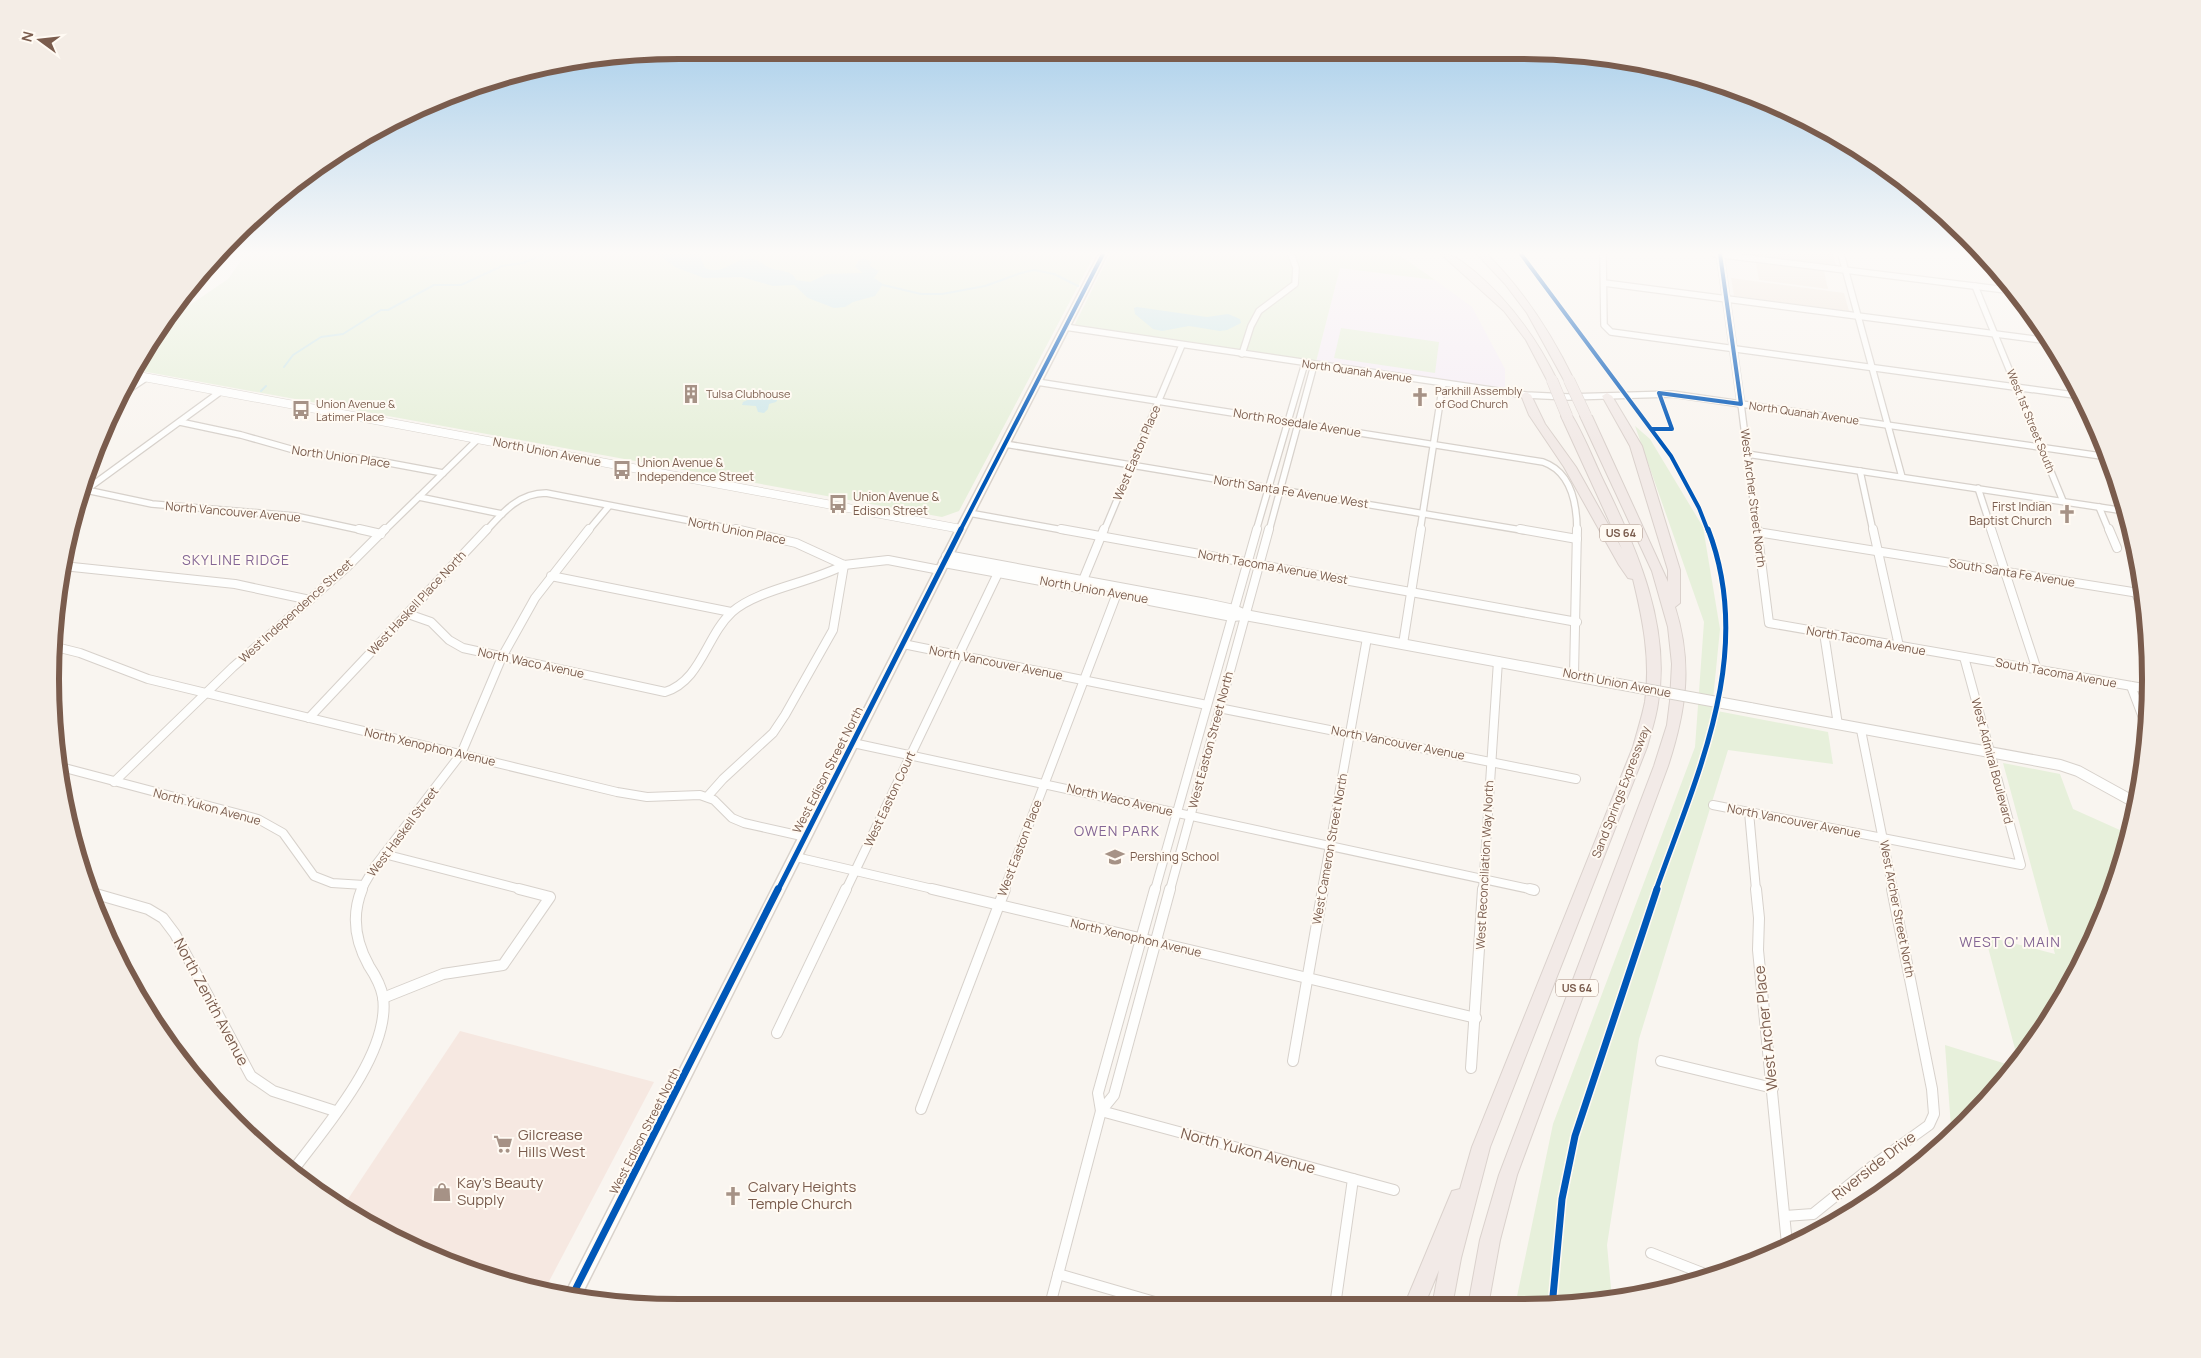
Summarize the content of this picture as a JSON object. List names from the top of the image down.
{
  "streets": {
    "highway": ["US 64", "Sand Springs Expressway"],
    "main road": ["West Edison Street North"],
    "street": [
      "North Quanah Avenue",
      "West 1st Street South",
      "North Rosedale Avenue",
      "North Union Avenue",
      "West Easton Place",
      "North Union Place",
      "North Santa Fe Avenue West",
      "West Archer Street North",
      "North Vancouver Avenue",
      "North Tacoma Avenue West",
      "South Santa Fe Avenue",
      "West Haskell Place North",
      "West Independence Street",
      "North Tacoma Avenue",
      "North Waco Avenue",
      "South Tacoma Avenue",
      "West Easton Street North",
      "North Xenophon Avenue",
      "West Admiral Boulevard",
      "West Easton Court",
      "North Yukon Avenue",
      "West Haskell Street",
      "West Cameron Street North",
      "West Reconciliation Way North",
      "North Zenith Avenue",
      "West Archer Place",
      "Riverside Drive"
    ]
  },
  "crossings": [
    ["North Quanah Avenue", "West 1st Street South"],
    ["North Quanah Avenue", "West Easton Place"],
    ["North Quanah Avenue", "West Archer Street North"],
    ["North Quanah Avenue", "West Easton Street North"],
    ["North Quanah Avenue", "West Edison Street North"],
    ["North Rosedale Avenue", "West Easton Place"],
    ["North Rosedale Avenue", "North Santa Fe Avenue West"],
    ["North Rosedale Avenue", "West Easton Street North"],
    ["North Rosedale Avenue", "West Edison Street North"],
    ["North Union Avenue", "West Easton Place"],
    ["North Union Avenue", "North Union Place"],
    ["North Union Avenue", "West Archer Street North"],
    ["North Union Avenue", "West Independence Street"],
    ["North Union Avenue", "West Easton Street North"],
    ["North Union Avenue", "West Admiral Boulevard"],
    ["North Union Avenue", "West Edison Street North"],
    ["North Union Avenue", "West Easton Court"],
    ["North Union Avenue", "West Cameron Street North"],
    ["North Union Avenue", "West Reconciliation Way North"],
    ["West Easton Place", "North Santa Fe Avenue West"],
    ["West Easton Place", "North Vancouver Avenue"],
    ["West Easton Place", "North Tacoma Avenue West"],
    ["West Easton Place", "North Waco Avenue"],
    ["West Easton Place", "North Xenophon Avenue"],
    ["North Union Place", "West Haskell Place North"],
    ["North Union Place", "West Independence Street"],
    ["North Union Place", "West Edison Street North"],
    ["North Union Place", "West Haskell Street"],
    ["North Santa Fe Avenue West", "West Easton Street North"],
    ["North Santa Fe Avenue West", "West Edison Street North"],
    ["West Archer Street North", "North Vancouver Avenue"],
    ["West Archer Street North", "South Santa Fe Avenue"],
    ["West Archer Street North", "North Tacoma Avenue"],
    ["West Archer Street North", "Riverside Drive"],
    ["North Vancouver Avenue", "West Independence Street"],
    ["North Vancouver Avenue", "West Easton Street North"],
    ["North Vancouver Avenue", "West Admiral Boulevard"],
    ["North Vancouver Avenue", "West Edison Street North"],
    ["North Vancouver Avenue", "West Easton Court"],
    ["North Vancouver Avenue", "West Cameron Street North"],
    ["North Vancouver Avenue", "West Reconciliation Way North"],
    ["North Vancouver Avenue", "West Archer Place"],
    ["North Tacoma Avenue West", "West Easton Street North"],
    ["North Tacoma Avenue West", "West Edison Street North"],
    ["West Haskell Place North", "North Waco Avenue"],
    ["West Haskell Place North", "North Xenophon Avenue"],
    ["West Independence Street", "North Xenophon Avenue"],
    ["West Independence Street", "North Yukon Avenue"],
    ["North Tacoma Avenue", "South Tacoma Avenue"],
    ["North Tacoma Avenue", "West Admiral Boulevard"],
    ["North Waco Avenue", "West Easton Street North"],
    ["North Waco Avenue", "West Edison Street North"],
    ["North Waco Avenue", "West Easton Court"],
    ["North Waco Avenue", "West Haskell Street"],
    ["North Waco Avenue", "West Cameron Street North"],
    ["North Waco Avenue", "West Reconciliation Way North"],
    ["South Tacoma Avenue", "West Admiral Boulevard"],
    ["West Easton Street North", "North Xenophon Avenue"],
    ["West Easton Street North", "North Yukon Avenue"],
    ["North Xenophon Avenue", "West Edison Street North"],
    ["North Xenophon Avenue", "West Easton Court"],
    ["North Xenophon Avenue", "West Haskell Street"],
    ["North Xenophon Avenue", "West Cameron Street North"],
    ["North Xenophon Avenue", "West Reconciliation Way North"],
    ["North Yukon Avenue", "West Haskell Street"],
    ["West Haskell Street", "North Zenith Avenue"],
    ["West Archer Place", "Riverside Drive"]
  ],
  "districts": ["SKYLINE RIDGE", "OWEN PARK", "WEST O' MAIN"],
  "places": {
    "building": ["Tulsa Clubhouse"],
    "church": ["Parkhill Assembly of God Church", "First Indian Baptist Church", "Calvary Heights Temple Church"],
    "bus stop": ["Union Avenue & Latimer Place", "Union Avenue & Independence Street", "Union Avenue & Edison Street"],
    "school or university": ["Pershing School"],
    "supermarket": ["Gilcrease Hills West"],
    "shop": ["Kay's Beauty Supply"]
  },
  "north": "left"
}
